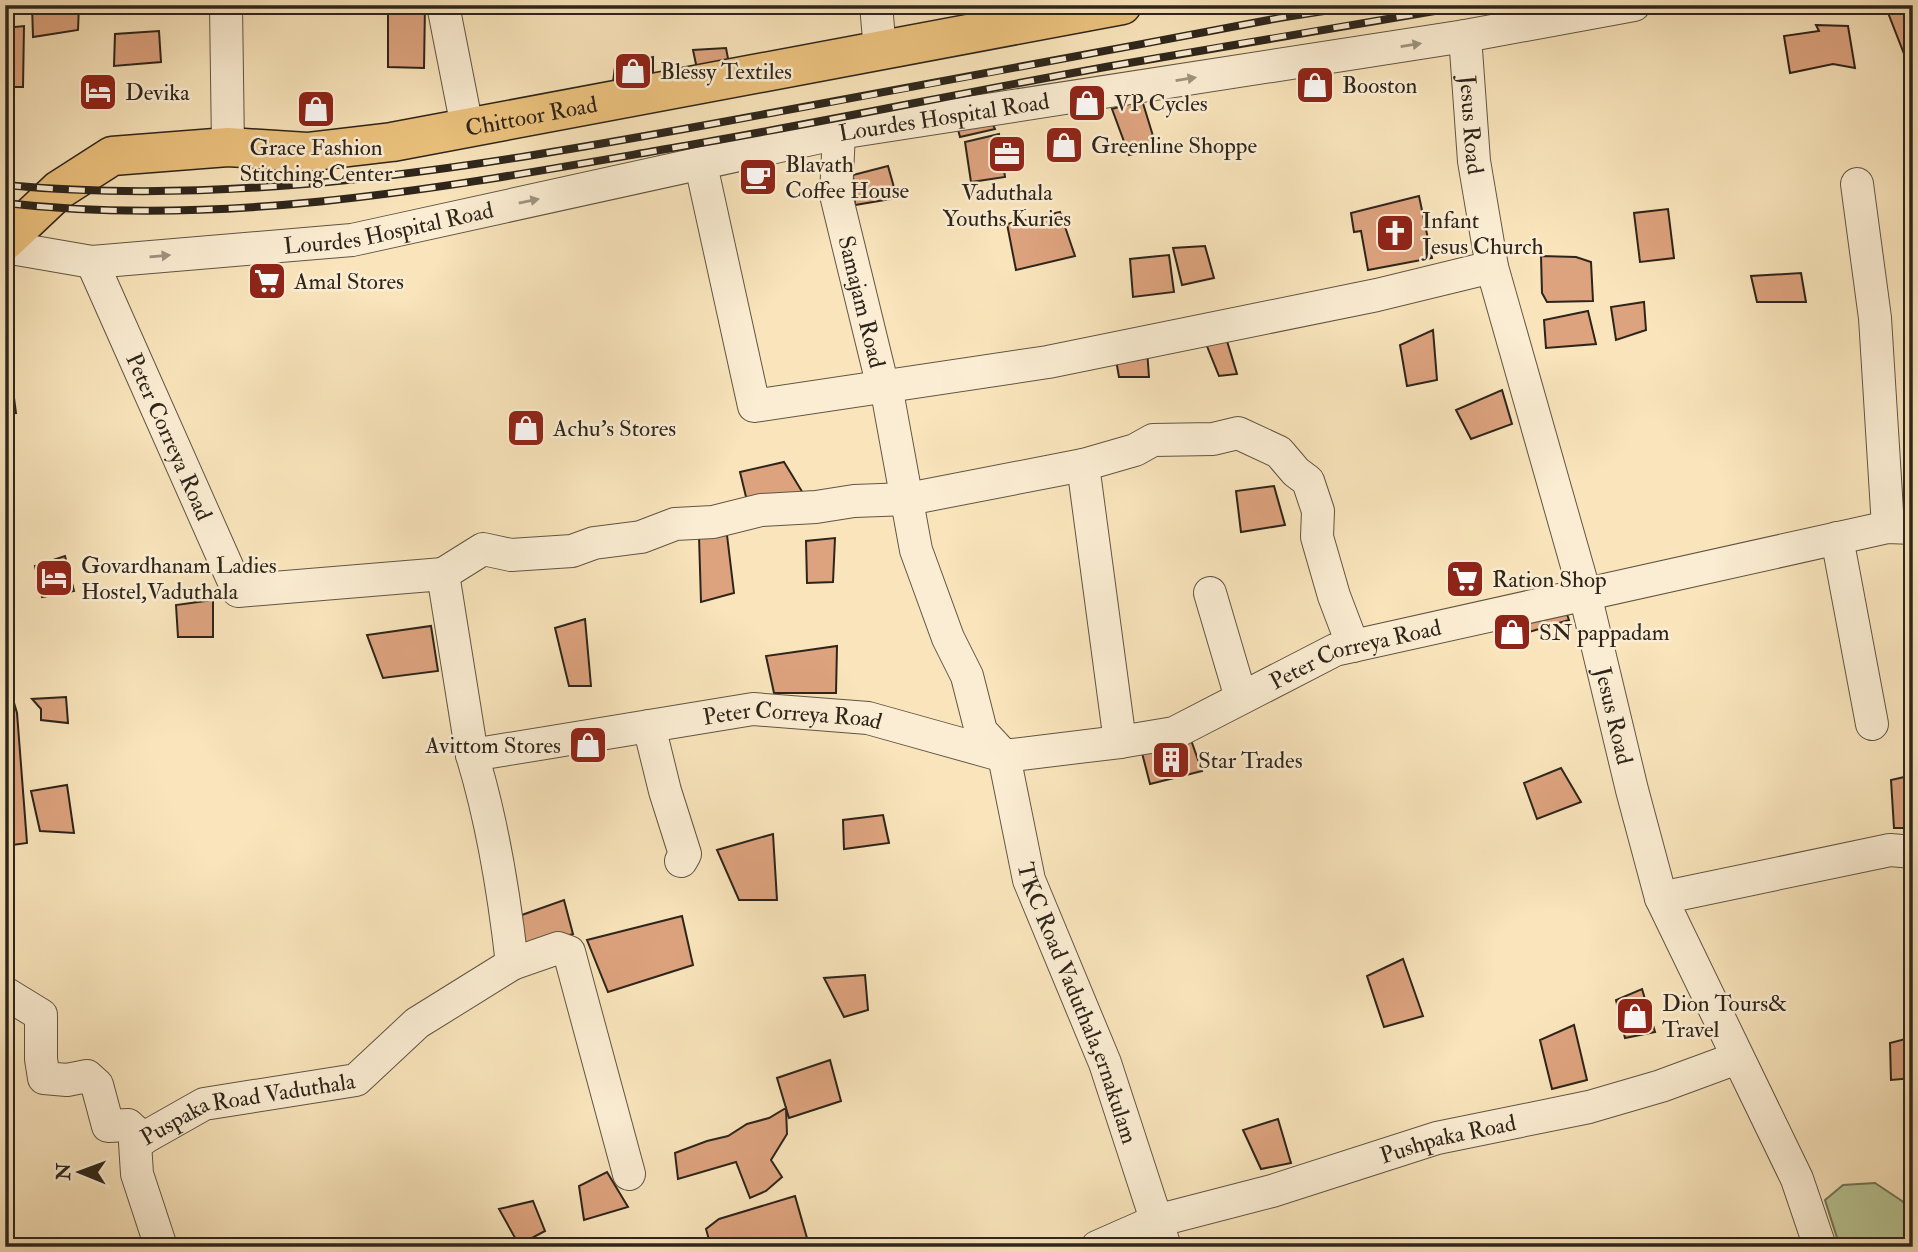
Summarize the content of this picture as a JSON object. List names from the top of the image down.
{
  "streets": {
    "main road": ["Chittoor Road"],
    "street": [
      "Lourdes Hospital Road",
      "Jesus Road",
      "Samajam Road",
      "Peter Correya Road",
      "TKC Road Vaduthala,ernakulam",
      "Puspaka Road Vaduthala",
      "Pushpaka Road"
    ]
  },
  "crossings": [
    ["Lourdes Hospital Road", "Jesus Road"],
    ["Lourdes Hospital Road", "Samajam Road"],
    ["Lourdes Hospital Road", "Peter Correya Road"],
    ["Jesus Road", "Peter Correya Road"],
    ["Jesus Road", "Pushpaka Road"],
    ["Samajam Road", "Peter Correya Road"],
    ["Samajam Road", "TKC Road Vaduthala,ernakulam"],
    ["Peter Correya Road", "TKC Road Vaduthala,ernakulam"],
    ["TKC Road Vaduthala,ernakulam", "Pushpaka Road"]
  ],
  "places": {
    "shop": [
      "Blessy Textiles",
      "Booston",
      "VP Cycles",
      "Grace Fashion Stitching Center",
      "Greenline Shoppe",
      "Achu's Stores",
      "SN pappadam",
      "Avittom Stores",
      "Dion Tours& Travel"
    ],
    "hotel": ["Devika", "Govardhanam Ladies Hostel,Vaduthala"],
    "office": ["Vaduthala Youths Kuries"],
    "cafe": ["Blavath Coffee House"],
    "church": ["Infant Jesus Church"],
    "supermarket": ["Amal Stores", "Ration Shop"],
    "building": ["Star Trades"]
  },
  "north": "left"
}
